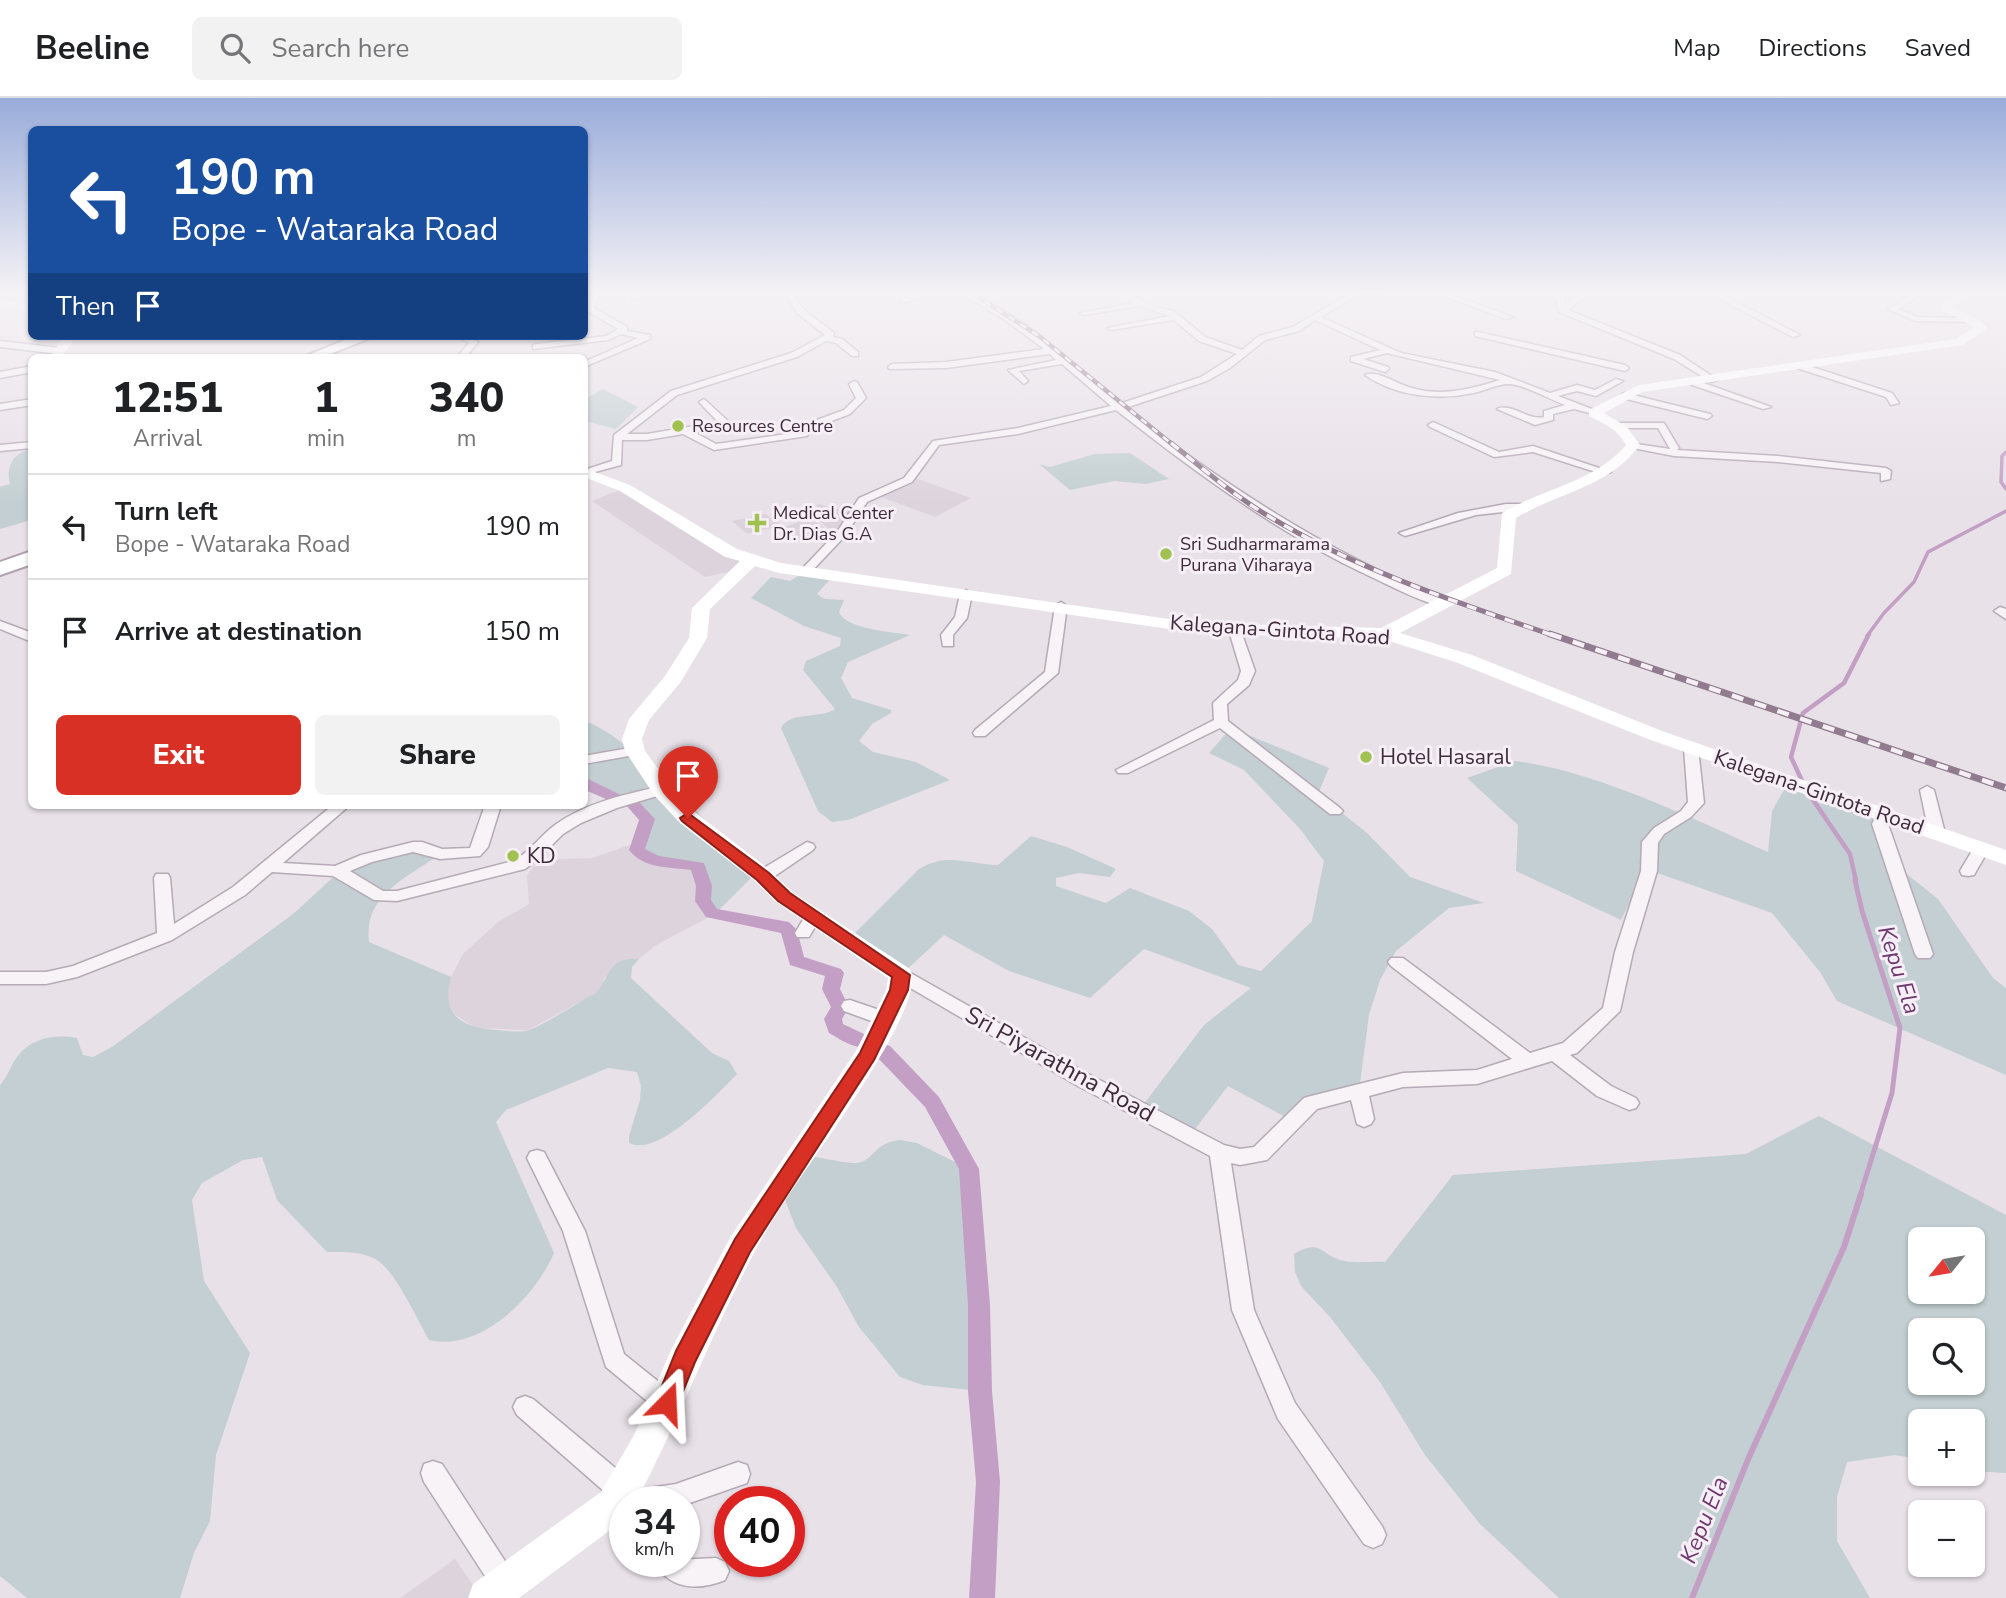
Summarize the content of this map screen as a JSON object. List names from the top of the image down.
{
  "streets": {
    "street": ["Kalegana-Gintota Road", "Sri Piyarathna Road"]
  },
  "crossings": [
    ["Kalegana-Gintota Road", "Sri Piyarathna Road"]
  ],
  "water": ["Kepu Ela"],
  "places": {
    "other": [
      "Resources Centre",
      "Sri Sudharmarama Purana Viharaya",
      "Hotel Hasaral",
      "KD"
    ],
    "health": ["Medical Center Dr. Dias G.A"]
  },
  "north": "bottom left",
  "page": {
    "header": "Beeline",
    "search": "Search here",
    "nav": ["Map", "Directions", "Saved"],
    "turn": ["190 m", "Bope - Wataraka Road"],
    "then": "Then",
    "eta": [
      "12:51",
      "Arrival",
      "1",
      "min",
      "340",
      "m"
    ],
    "list": [
      {
        "name": "Turn left",
        "note": "Bope - Wataraka Road",
        "value": "190 m"
      },
      {
        "name": "Arrive at destination",
        "value": "150 m"
      }
    ],
    "buttons": ["Exit", "Share"],
    "map_buttons": ["+", "−"],
    "speed": "34 km/h",
    "limit": "40"
  }
}
